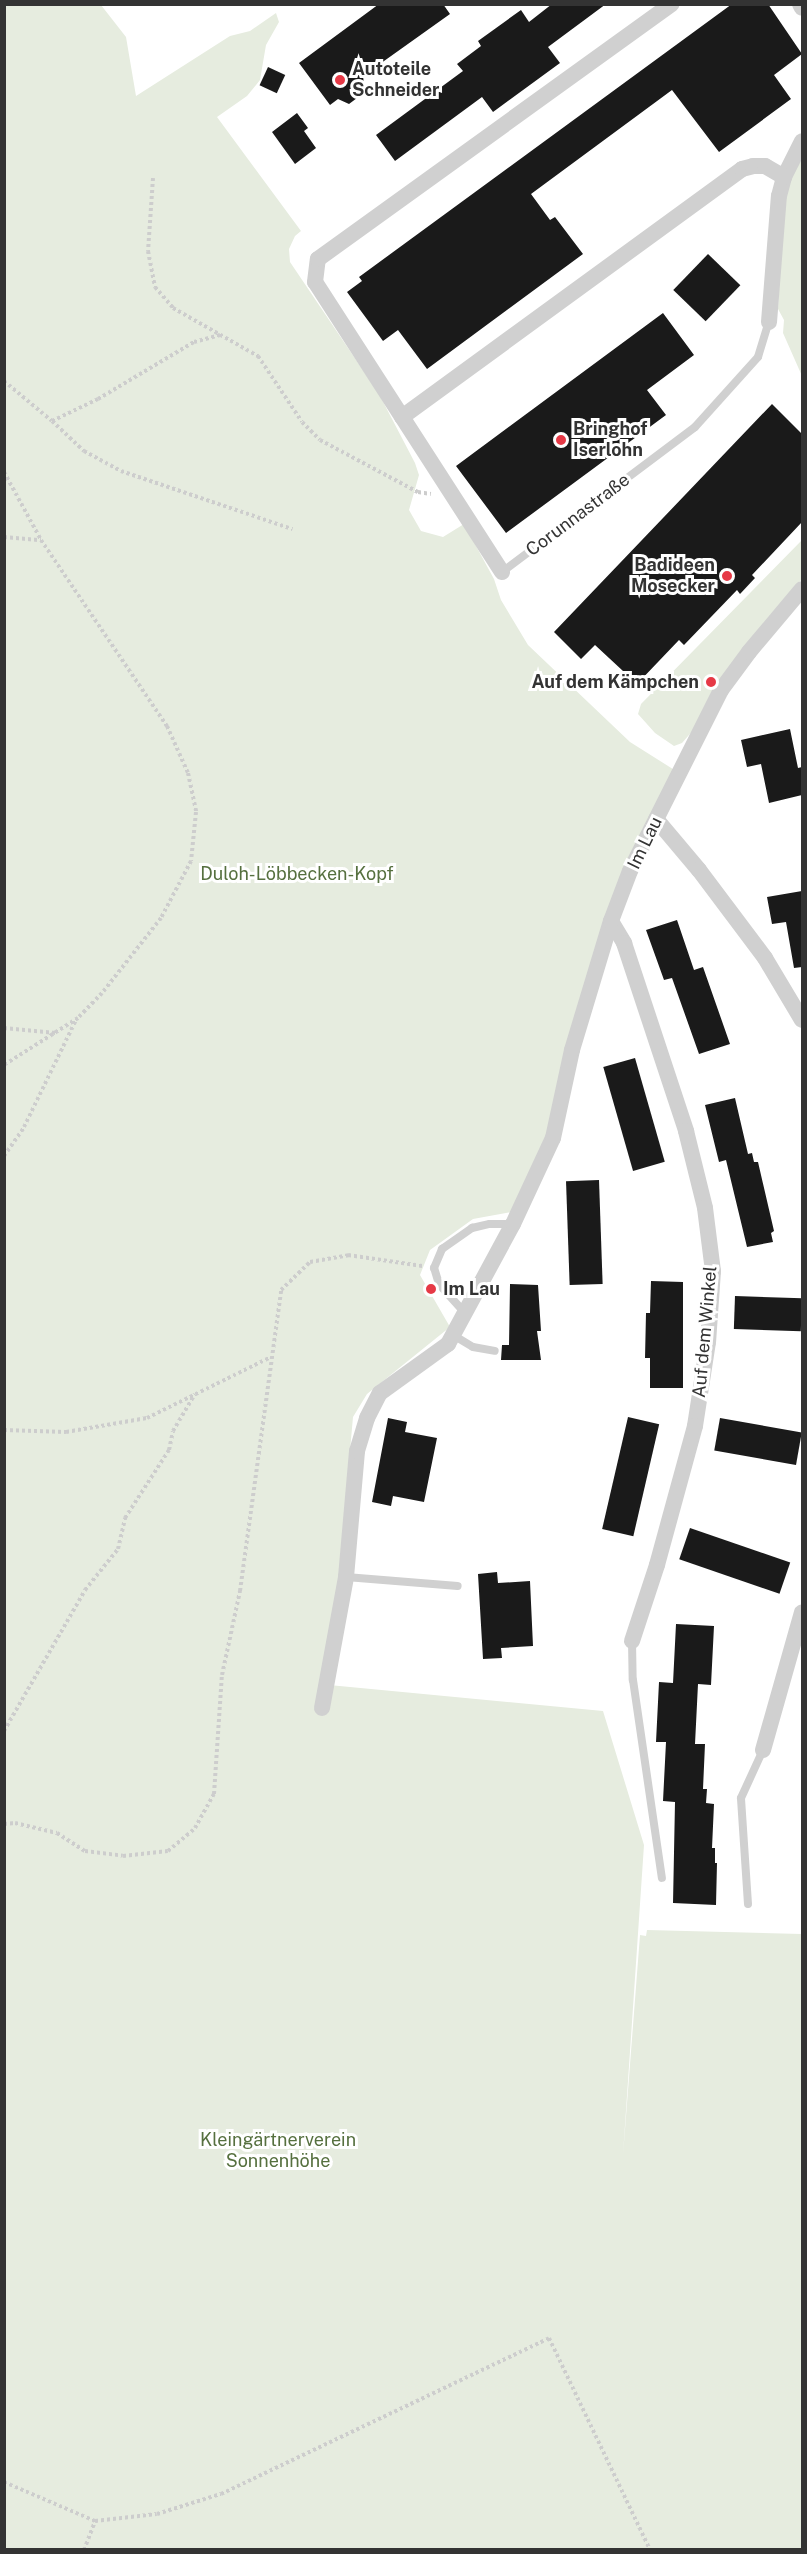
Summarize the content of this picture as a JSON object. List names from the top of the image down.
{
  "streets": {
    "street": ["Corunnastraße", "Im Lau", "Auf dem Winkel"]
  },
  "crossings": [
    ["Im Lau", "Auf dem Winkel"]
  ],
  "parks": ["Duloh-Löbbecken-Kopf", "Kleingärtnerverein Sonnenhöhe"],
  "places": [
    "Autoteile Schneider",
    "Bringhof Iserlohn",
    "Badideen Mosecker",
    "Auf dem Kämpchen",
    "Im Lau"
  ]
}
